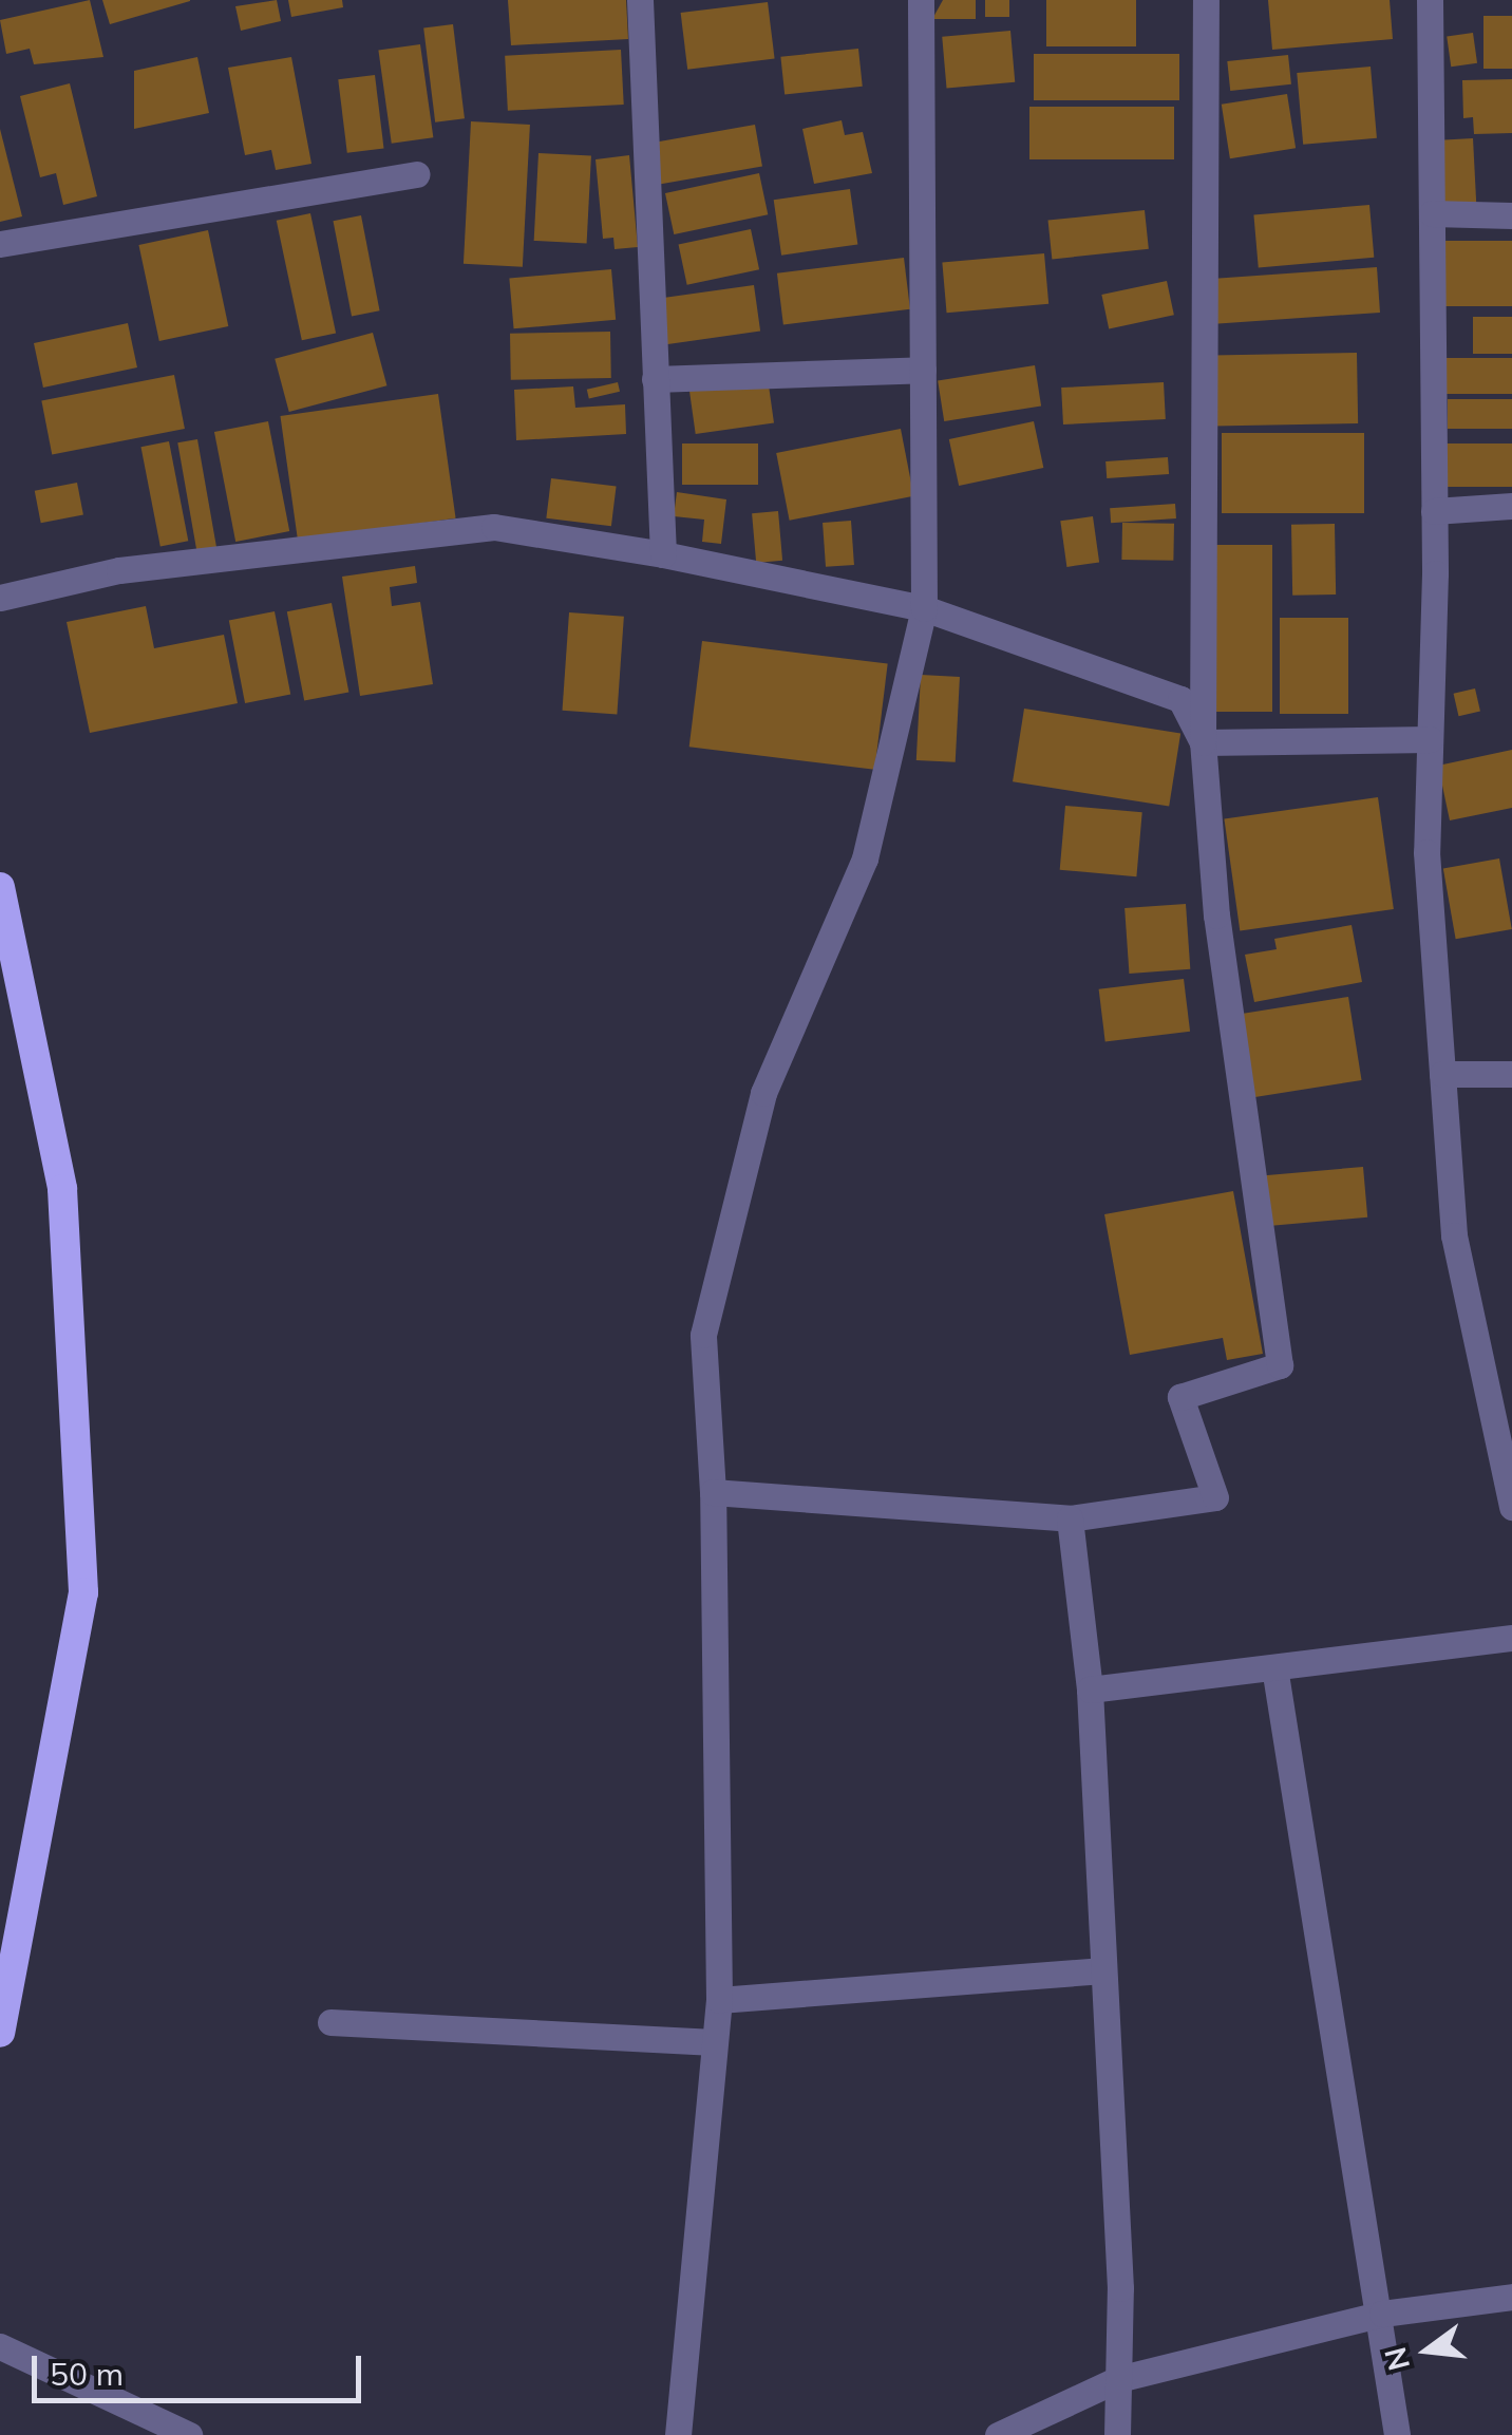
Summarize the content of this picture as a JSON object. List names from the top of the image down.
{
  "scale_bar": "50 m",
  "north": "left"
}
